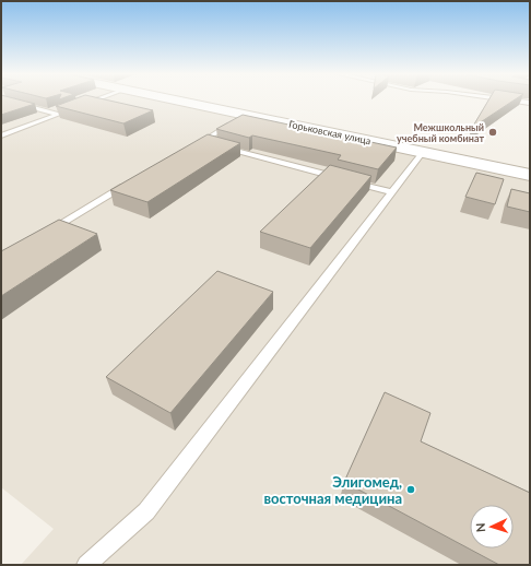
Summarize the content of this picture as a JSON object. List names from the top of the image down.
{
  "streets": {
    "street": ["Горьковская улица"]
  },
  "places": ["Межшкольный учебный комбинат", "Элигомед, восточная медицина"],
  "north": "left"
}
